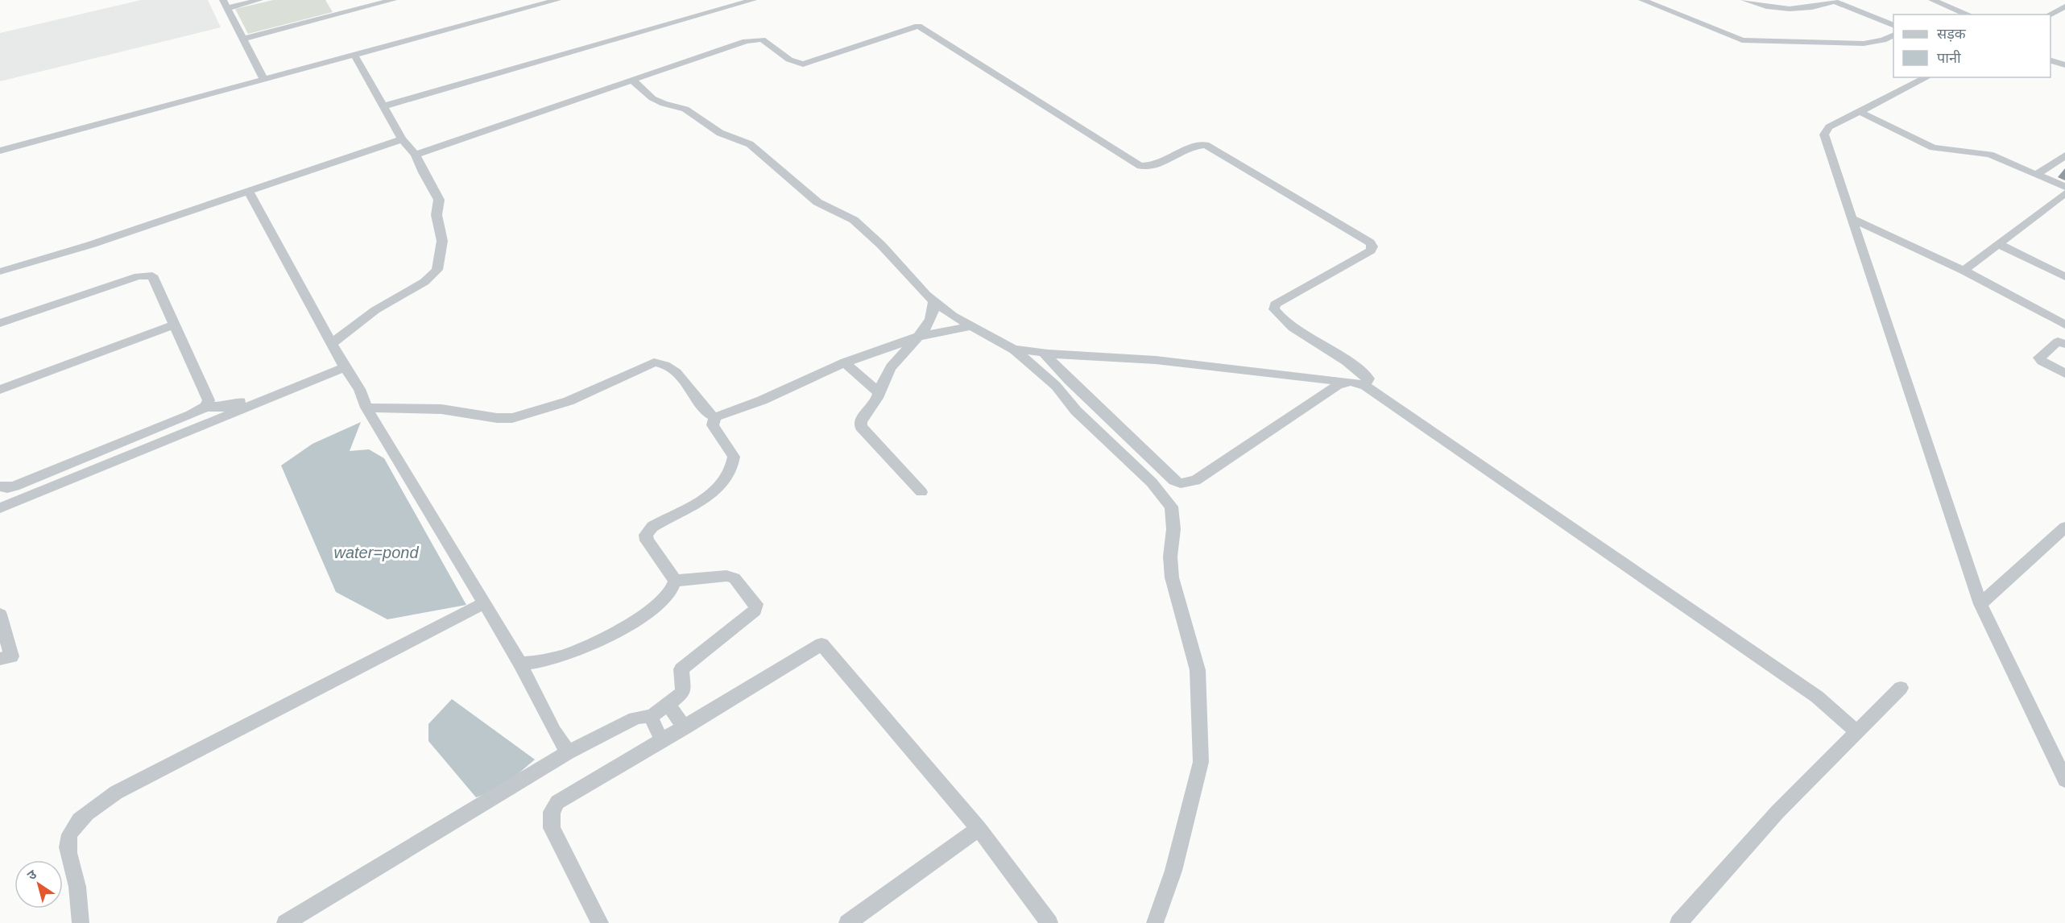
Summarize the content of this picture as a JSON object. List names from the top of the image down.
{
  "water": ["water=pond"],
  "legend": ["सड़क", "पानी"],
  "north": "top left"
}
